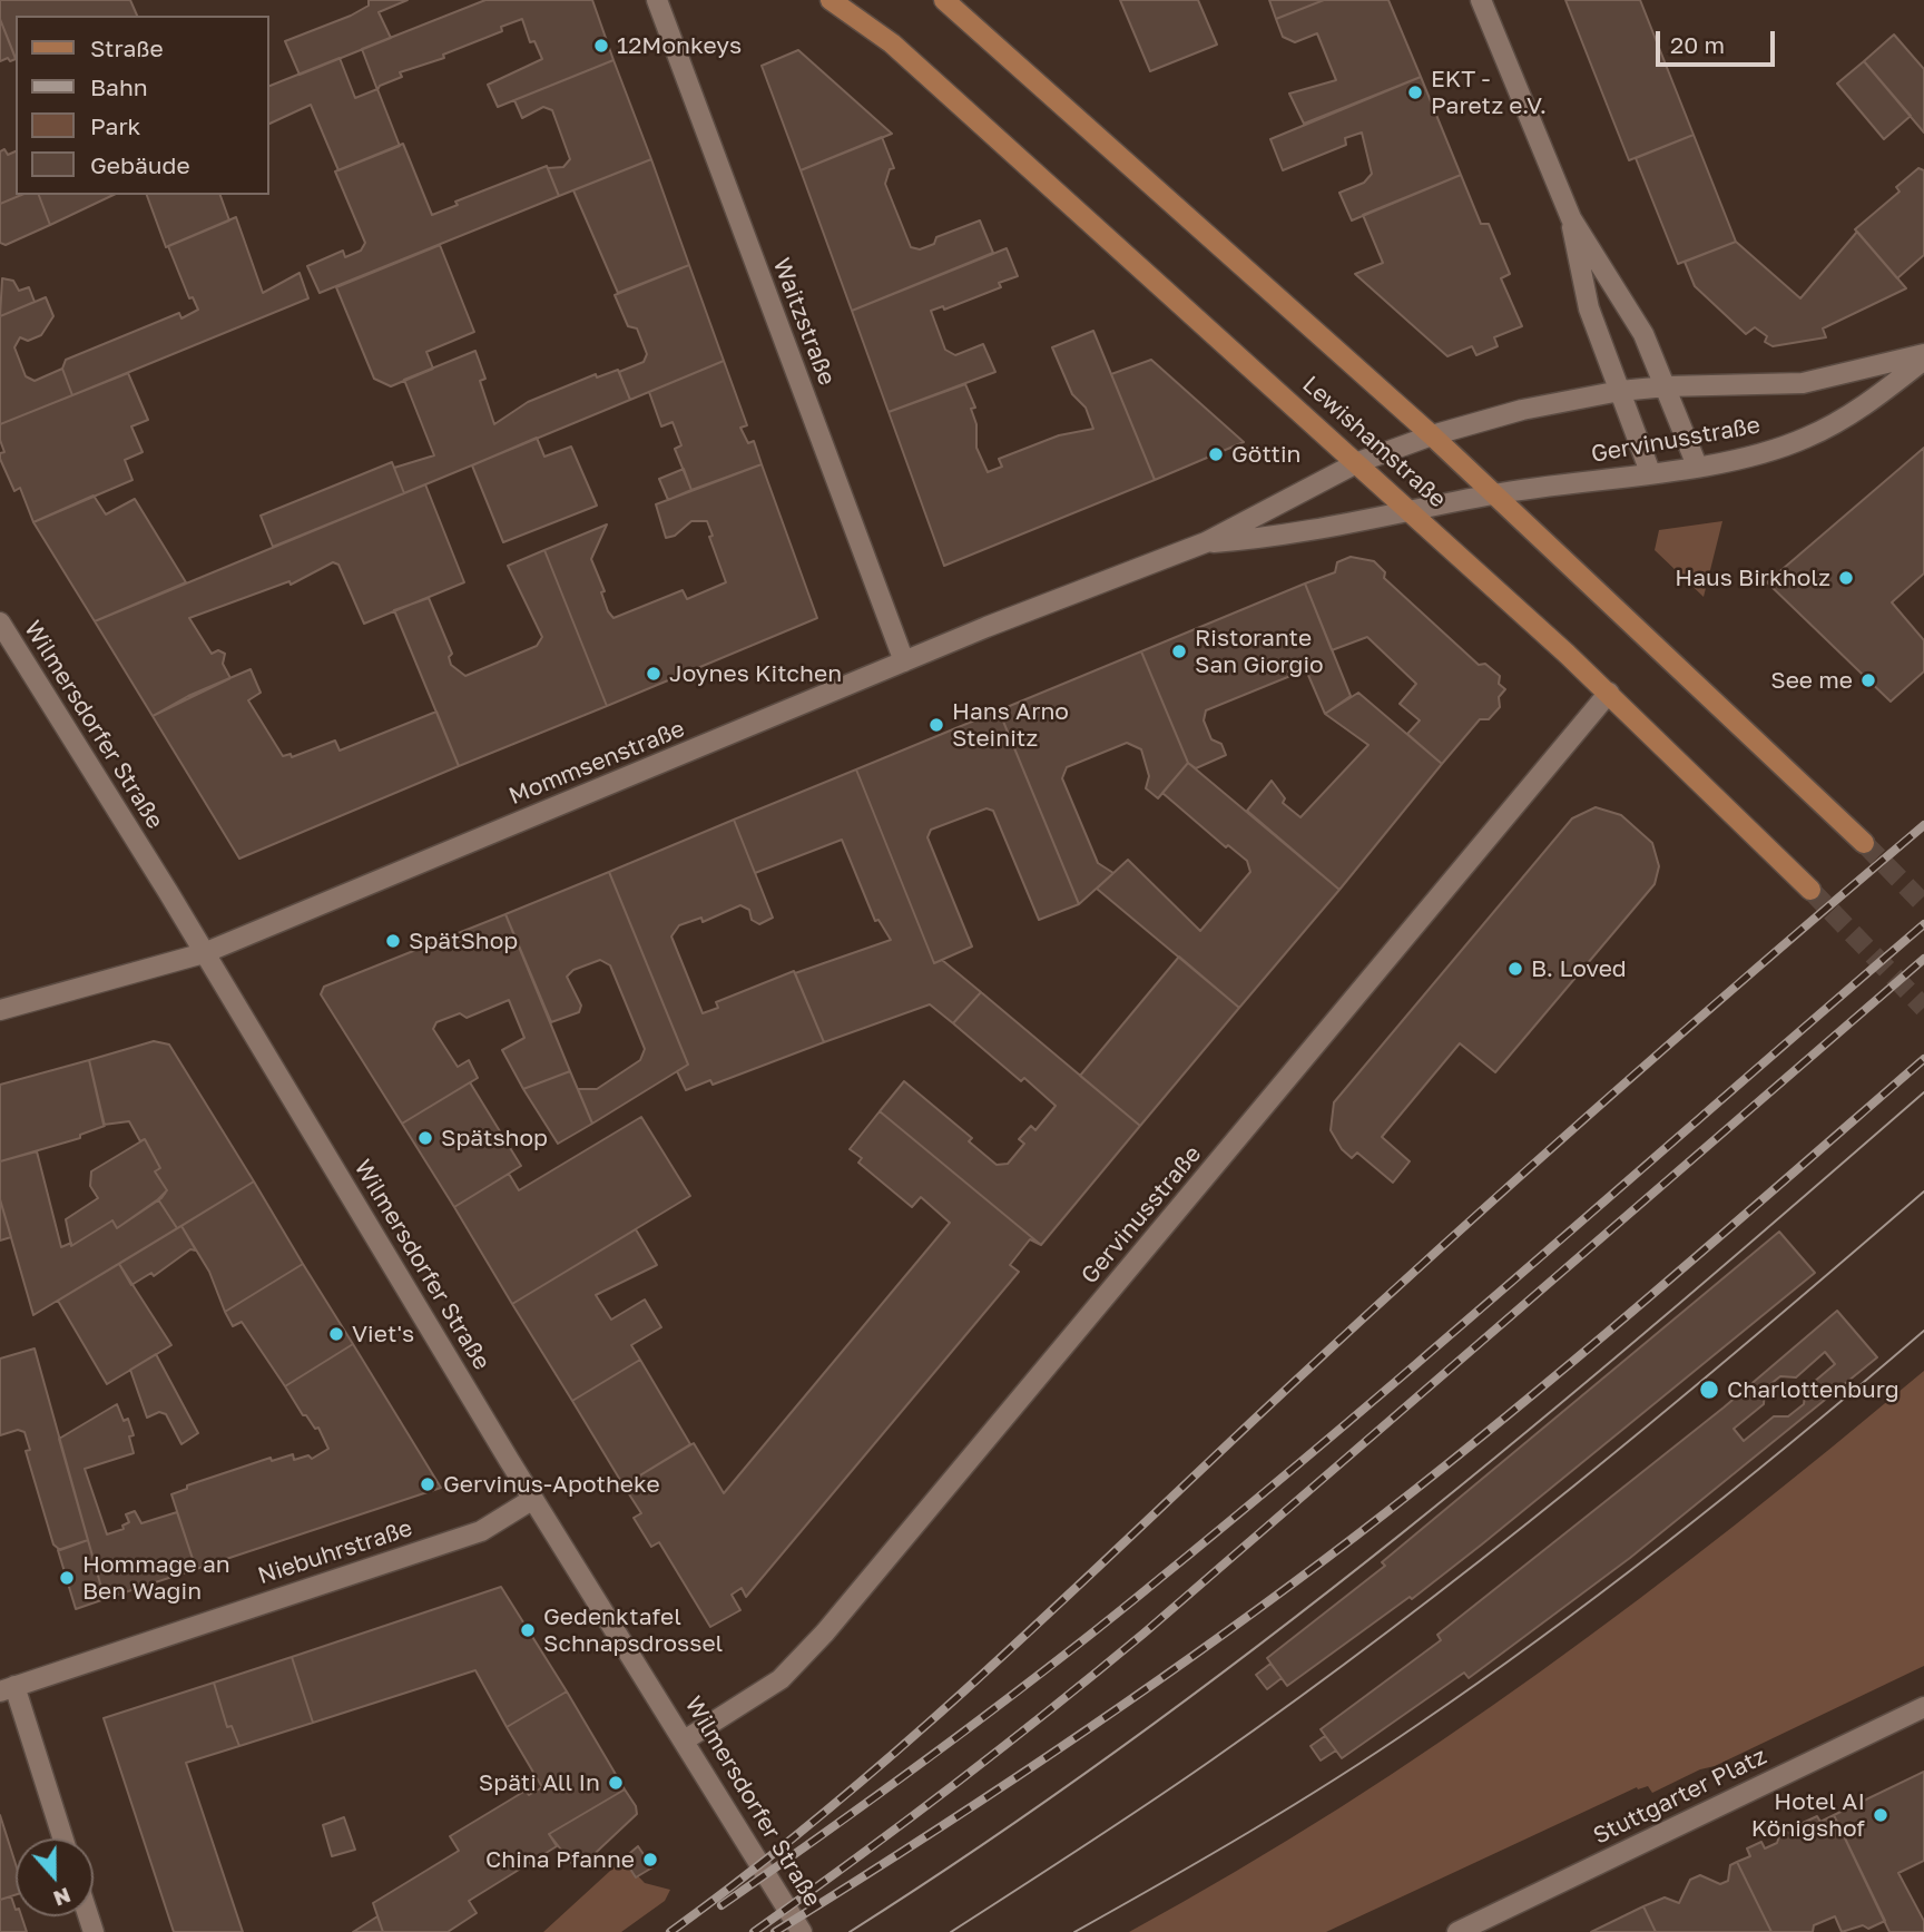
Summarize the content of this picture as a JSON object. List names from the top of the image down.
{
  "streets": {
    "main road": ["Lewishamstraße"],
    "street": [
      "Waitzstraße",
      "Gervinusstraße",
      "Wilmersdorfer Straße",
      "Mommsenstraße",
      "Niebuhrstraße",
      "Stuttgarter Platz"
    ]
  },
  "crossings": [
    ["Waitzstraße", "Mommsenstraße"],
    ["Gervinusstraße", "Lewishamstraße"],
    ["Gervinusstraße", "Wilmersdorfer Straße"],
    ["Gervinusstraße", "Mommsenstraße"],
    ["Lewishamstraße", "Mommsenstraße"],
    ["Wilmersdorfer Straße", "Mommsenstraße"],
    ["Wilmersdorfer Straße", "Niebuhrstraße"]
  ],
  "places": [
    "12Monkeys",
    "EKT - Paretz e.V.",
    "Göttin",
    "Haus Birkholz",
    "Ristorante San Giorgio",
    "Joynes Kitchen",
    "See me",
    "Hans Arno Steinitz",
    "SpätShop",
    "B. Loved",
    "Spätshop",
    "Viet's",
    "Charlottenburg",
    "Gervinus-Apotheke",
    "Hommage an Ben Wagin",
    "Gedenktafel Schnapsdrossel",
    "Späti All In",
    "Hotel AI Königshof",
    "China Pfanne"
  ],
  "legend": [
    "Straße",
    "Bahn",
    "Park",
    "Gebäude"
  ],
  "scale_bar": "20 m",
  "north": "bottom"
}
